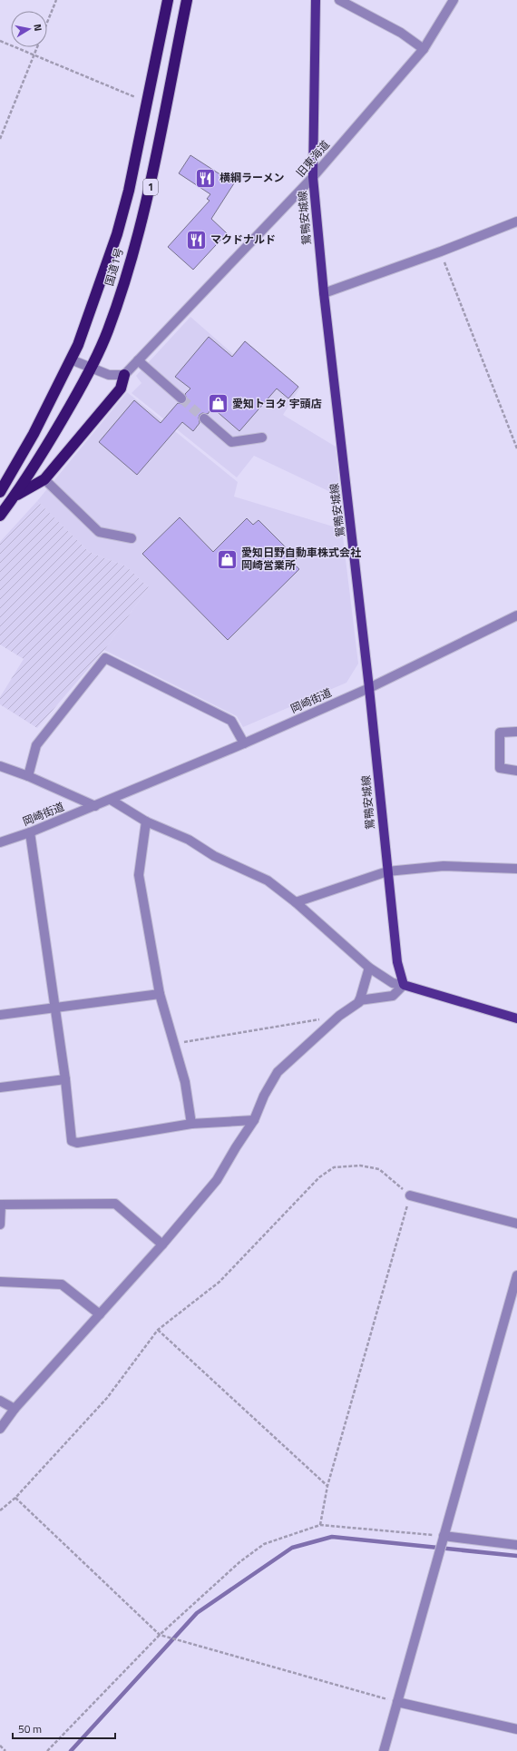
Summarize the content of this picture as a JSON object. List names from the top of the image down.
{
  "streets": {
    "highway": ["1", "国道1号"],
    "main road": ["鴛鴨安城線"],
    "street": ["旧東海道", "岡崎街道"]
  },
  "crossings": [
    ["旧東海道", "鴛鴨安城線"],
    ["鴛鴨安城線", "岡崎街道"]
  ],
  "places": {
    "restaurant": ["横綱ラーメン", "マクドナルド"],
    "shop": ["愛知トヨタ 宇頭店", "愛知日野自動車株式会社 岡崎営業所"]
  },
  "scale_bar": "50 m",
  "north": "right"
}
